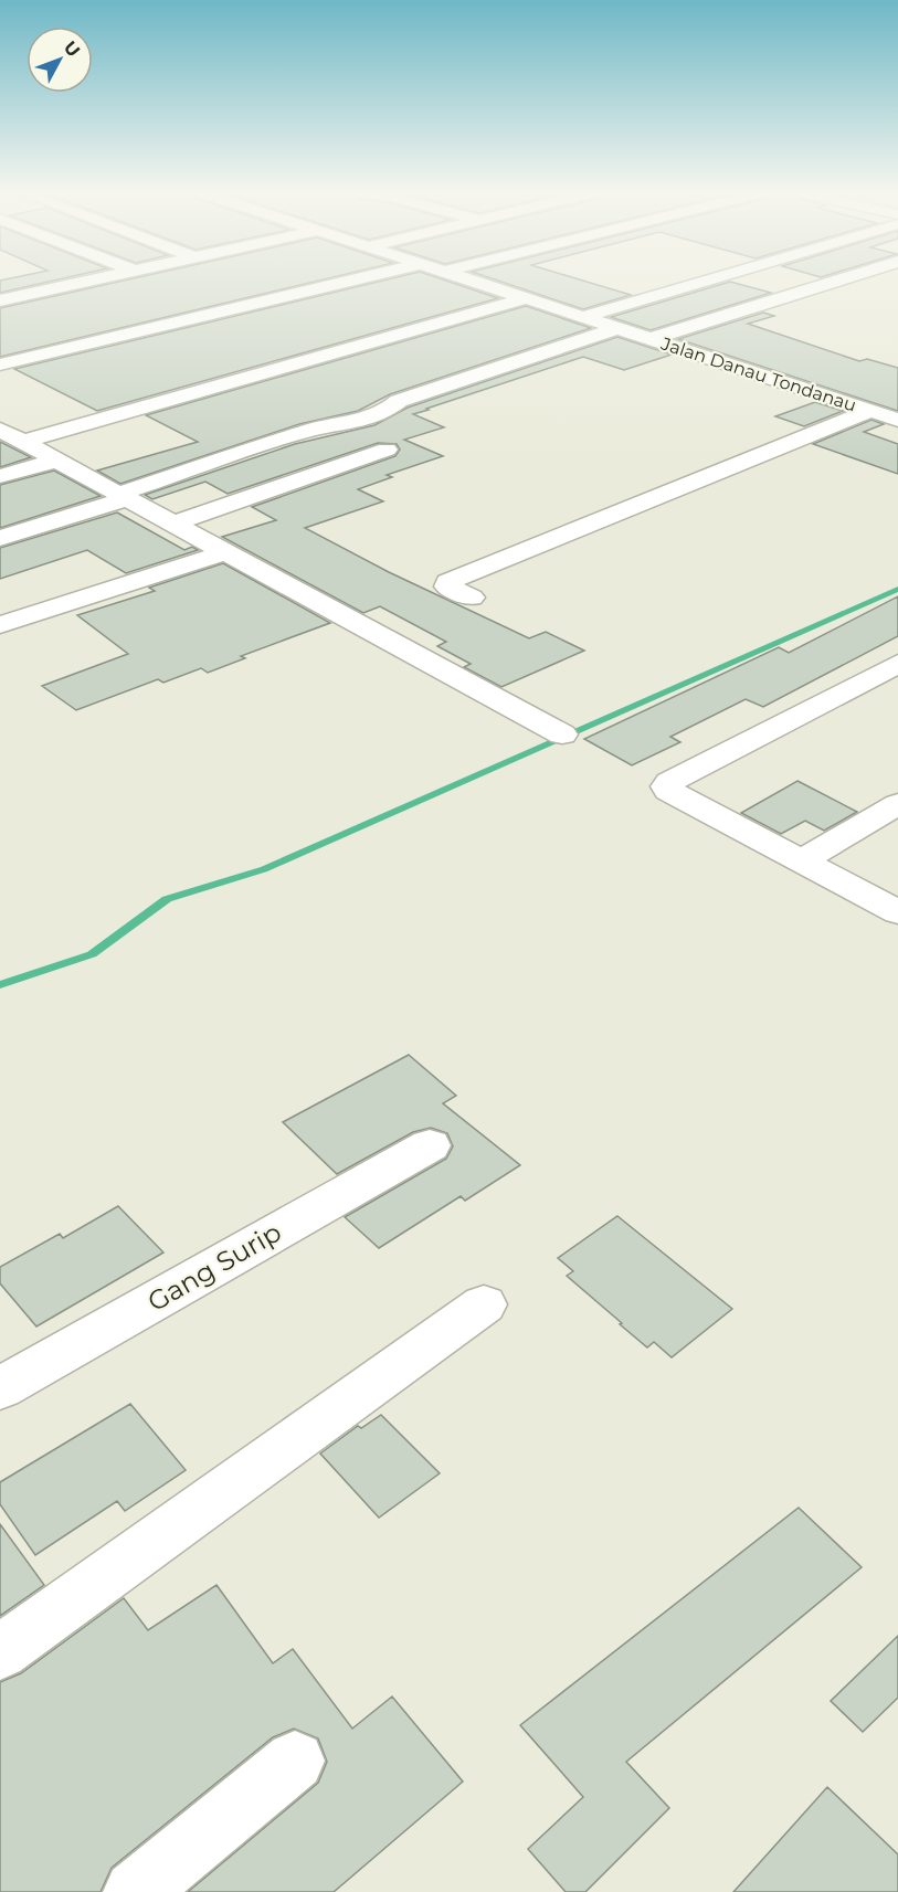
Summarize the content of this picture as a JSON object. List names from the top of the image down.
{
  "streets": {
    "street": ["Jalan Danau Tondanau", "Gang Surip"]
  },
  "north": "top right"
}
